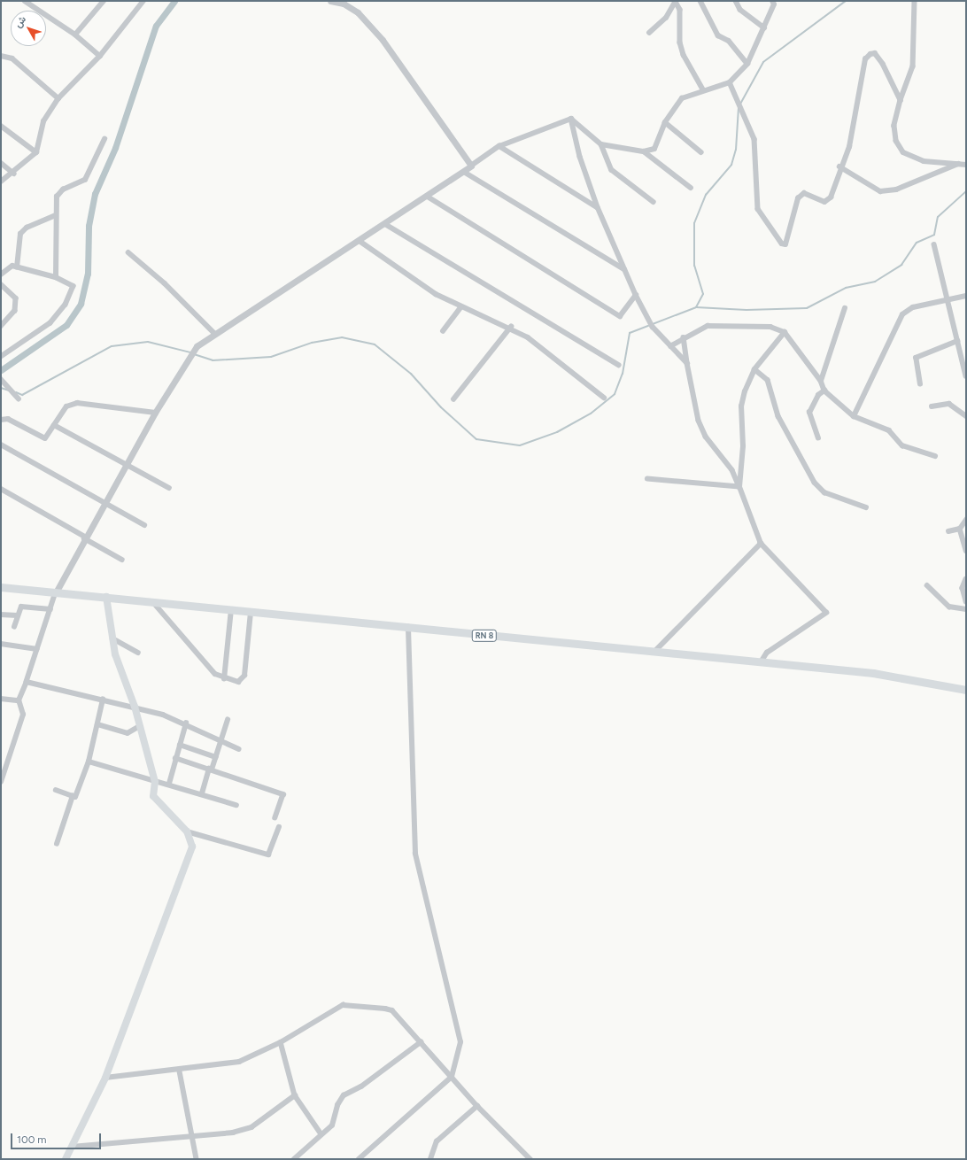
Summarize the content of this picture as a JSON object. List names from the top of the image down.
{
  "streets": {
    "main road": ["RN 8"]
  },
  "scale_bar": "100 m",
  "north": "top left"
}
